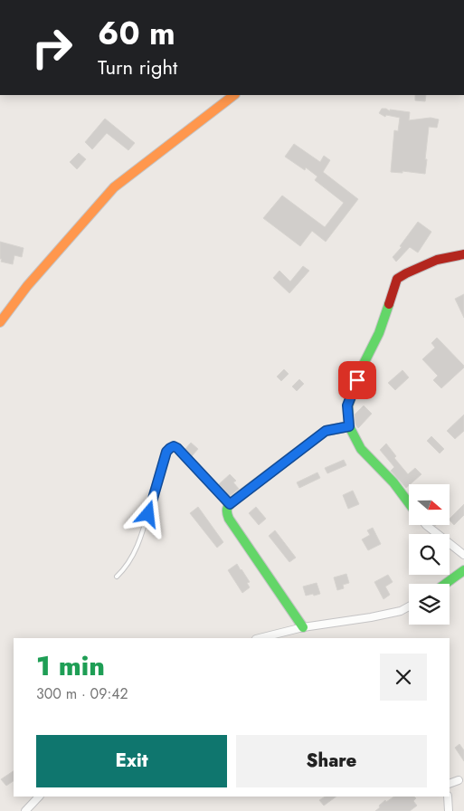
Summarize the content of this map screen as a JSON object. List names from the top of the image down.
{
  "north": "right",
  "page": {
    "turn": ["60 m", "Turn right"],
    "heading": ["1 min", "300 m · 09:42"],
    "buttons": ["Exit", "Share"]
  }
}
